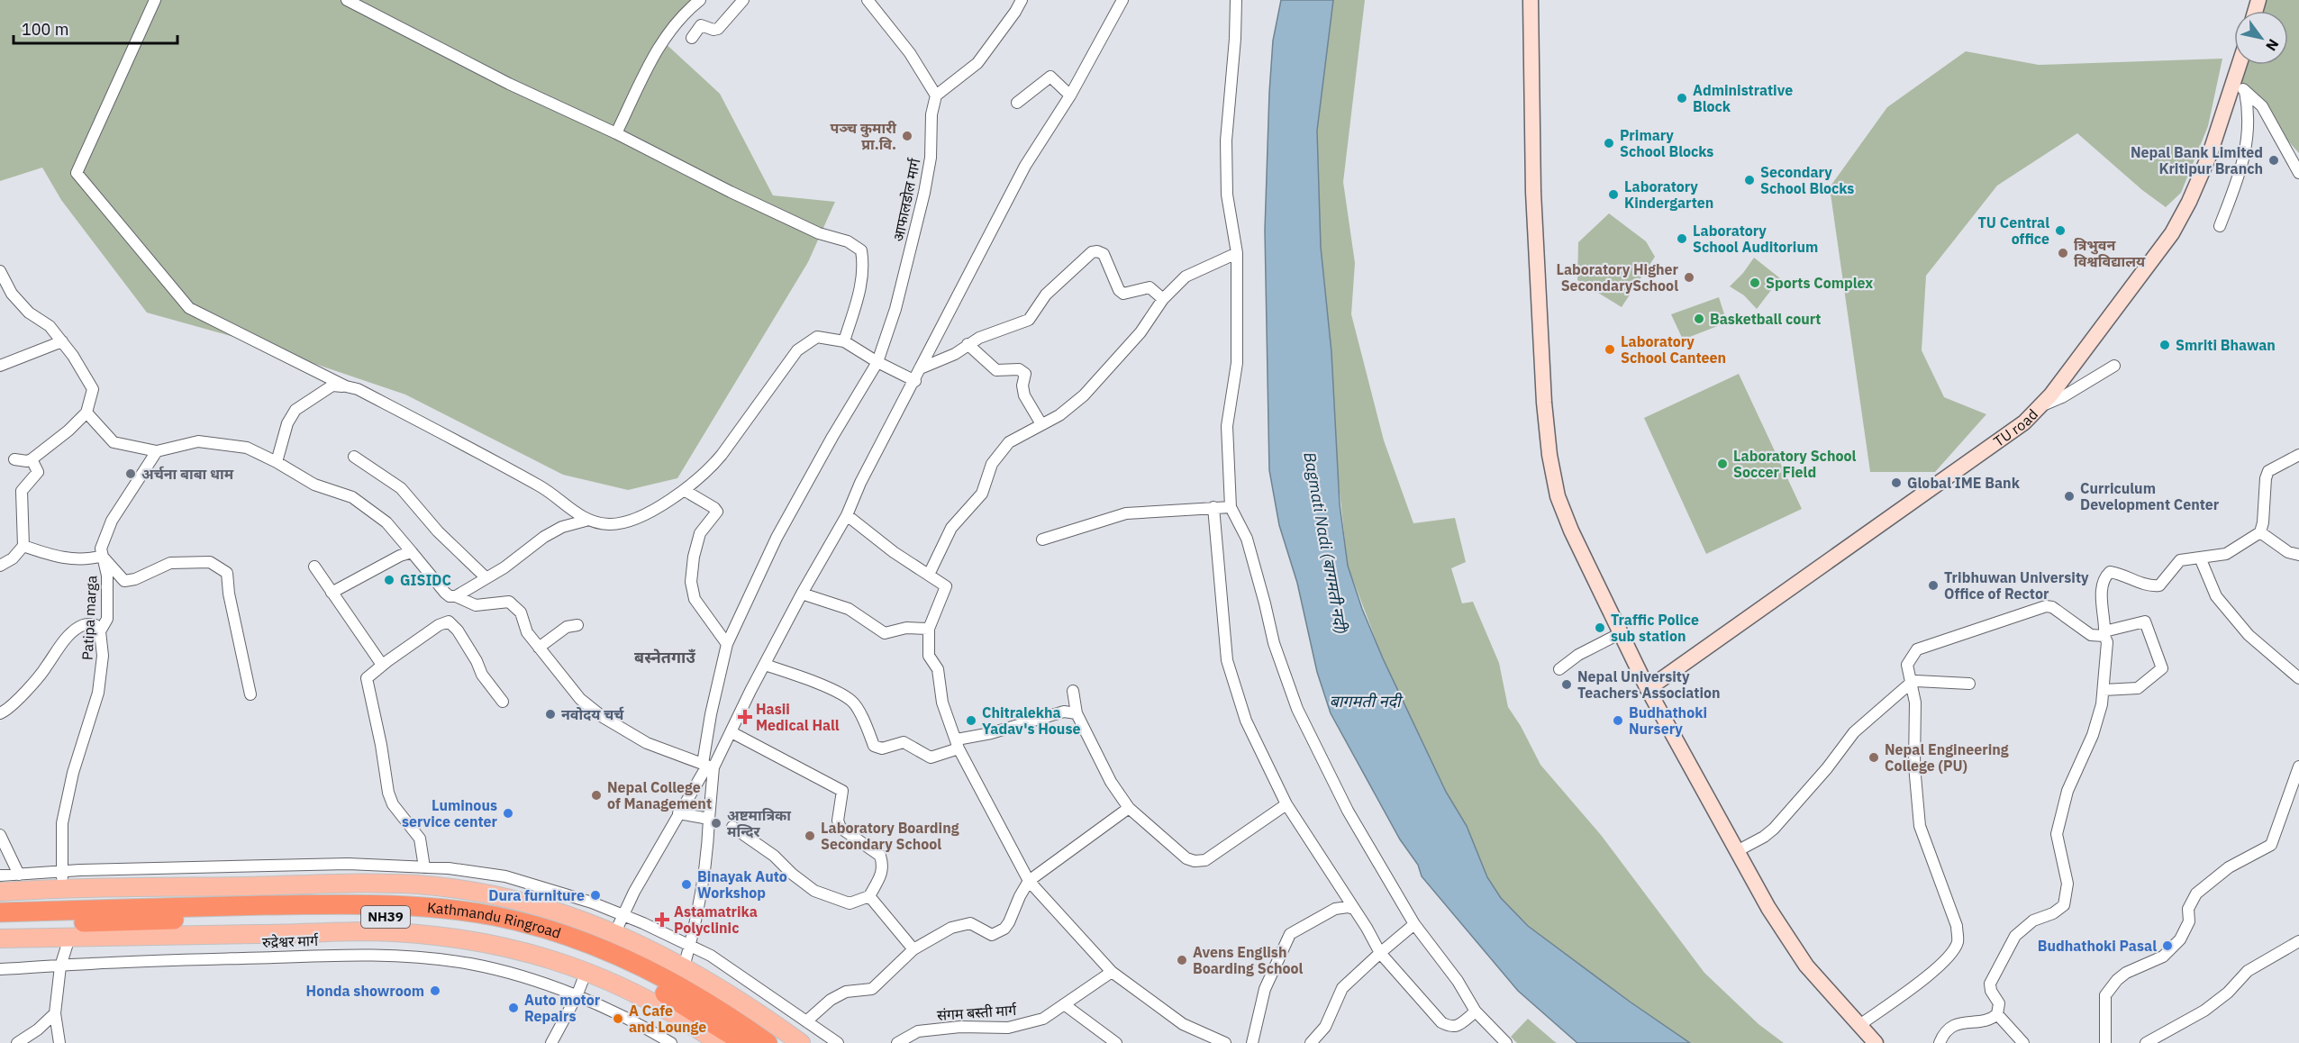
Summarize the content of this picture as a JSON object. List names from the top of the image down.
{
  "streets": {
    "highway": ["NH39", "Kathmandu Ringroad"],
    "main road": ["TU road"],
    "street": [
      "आफालडोल मार्ग",
      "Patipa marga",
      "रुद्रेश्वर मार्ग",
      "संगम बस्ती मार्ग"
    ]
  },
  "districts": ["बस्नेतगाउँ"],
  "water": ["Bagmati Nadi (बागमती नदी)", "बागमती नदी"],
  "places": {
    "other": [
      "Administrative Block",
      "पञ्च कुमारी प्रा.वि.",
      "Primary School Blocks",
      "Nepal Bank Limited Kritipur Branch",
      "Secondary School Blocks",
      "Laboratory Kindergarten",
      "TU Central office",
      "Laboratory School Auditorium",
      "त्रिभुवन विश्वविद्यालय",
      "Laboratory Higher SecondarySchool",
      "Sports Complex",
      "Basketball court",
      "Smriti Bhawan",
      "Laboratory School Canteen",
      "Laboratory School Soccer Field",
      "अर्चना बाबा धाम",
      "Global IME Bank",
      "Curriculum Development Center",
      "GISIDC",
      "Tribhuwan University Office of Rector",
      "Traffic Police sub station",
      "Nepal University Teachers Association",
      "नवोदय चर्च",
      "Chitralekha Yadav's House",
      "Budhathoki Nursery",
      "Nepal Engineering College (PU)",
      "Nepal College of Management",
      "Luminous service center",
      "अष्टमात्रिका मन्दिर",
      "Laboratory Boarding Secondary School",
      "Binayak Auto Workshop",
      "Dura furniture",
      "Budhathoki Pasal",
      "Avens English Boarding School",
      "Honda showroom",
      "Auto motor Repairs",
      "A Cafe and Lounge"
    ],
    "health": ["Hasii Medical Hall", "Astamatrika Polyclinic"]
  },
  "scale_bar": "100 m",
  "north": "bottom right"
}
